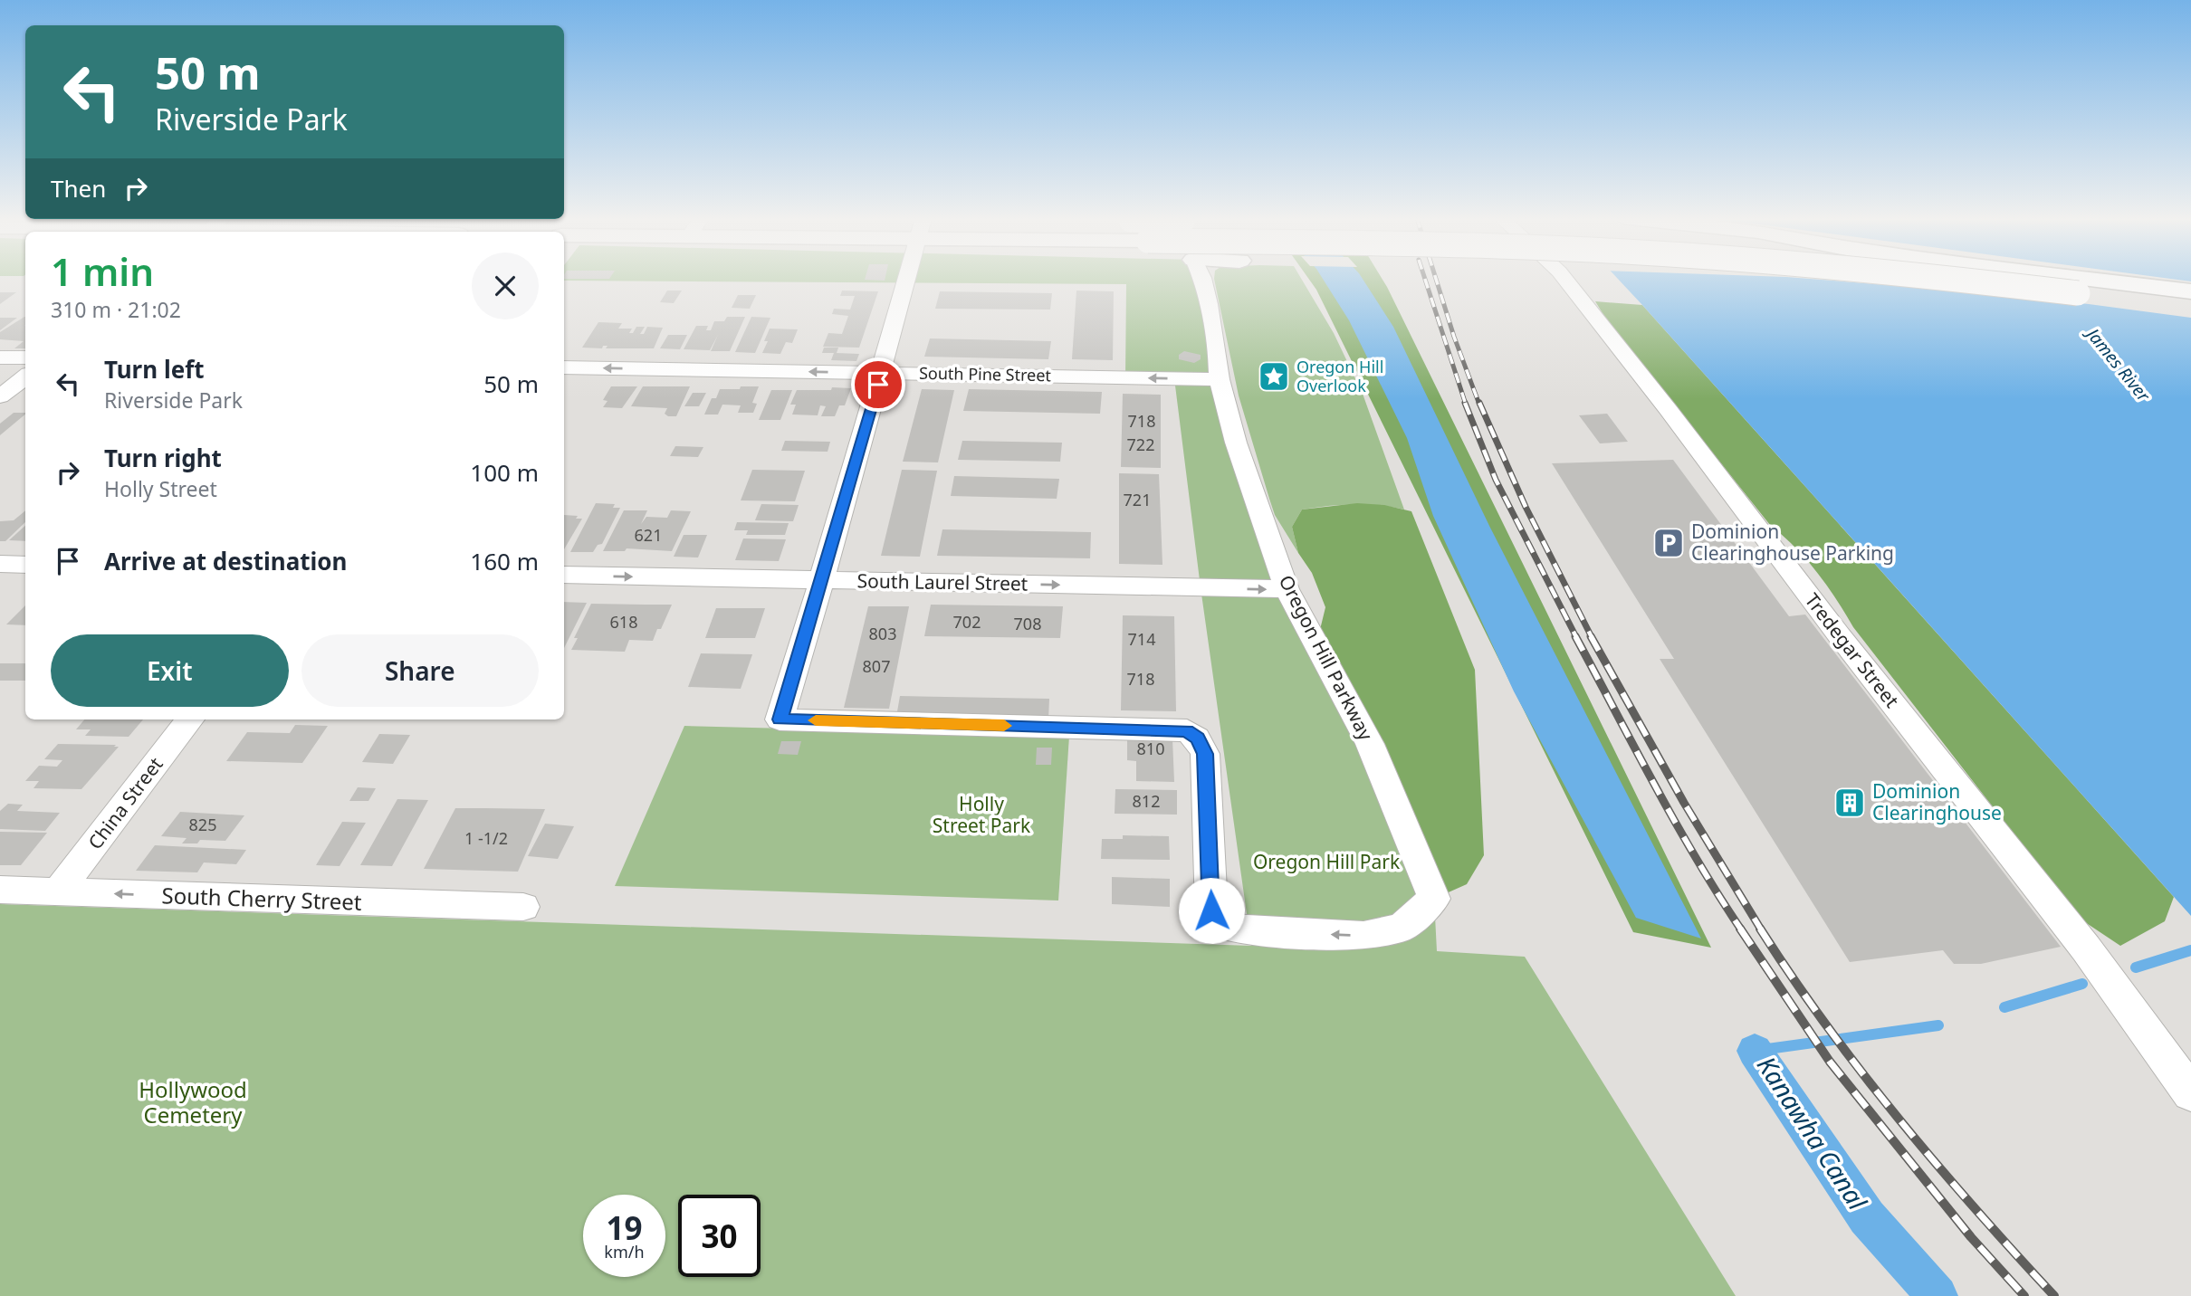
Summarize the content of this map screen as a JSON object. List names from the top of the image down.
{
  "streets": {
    "street": [
      "South Pine Street",
      "South Laurel Street",
      "Tredegar Street",
      "Oregon Hill Parkway",
      "China Street",
      "South Cherry Street"
    ]
  },
  "crossings": [
    ["South Pine Street", "Oregon Hill Parkway"],
    ["South Laurel Street", "Oregon Hill Parkway"],
    ["China Street", "South Cherry Street"]
  ],
  "one_way": ["South Pine Street", "South Laurel Street", "South Cherry Street"],
  "water": ["James River", "Kanawha Canal"],
  "parks": ["Holly Street Park", "Oregon Hill Park", "Hollywood Cemetery"],
  "places": {
    "place": ["Oregon Hill Overlook"],
    "parking": ["Dominion Clearinghouse Parking"],
    "building": ["Dominion Clearinghouse"]
  },
  "house_numbers": [
    "718",
    "722",
    "721",
    "621",
    "618",
    "702",
    "708",
    "803",
    "714",
    "807",
    "718",
    "810",
    "812",
    "825",
    "1 -1/2"
  ],
  "page": {
    "turn": ["50 m", "Riverside Park"],
    "then": "Then",
    "heading": ["1 min", "310 m · 21:02"],
    "list": [
      {
        "name": "Turn left",
        "note": "Riverside Park",
        "value": "50 m"
      },
      {
        "name": "Turn right",
        "note": "Holly Street",
        "value": "100 m"
      },
      {
        "name": "Arrive at destination",
        "value": "160 m"
      }
    ],
    "buttons": ["Exit", "Share"],
    "speed": "19 km/h",
    "limit": "30"
  }
}
